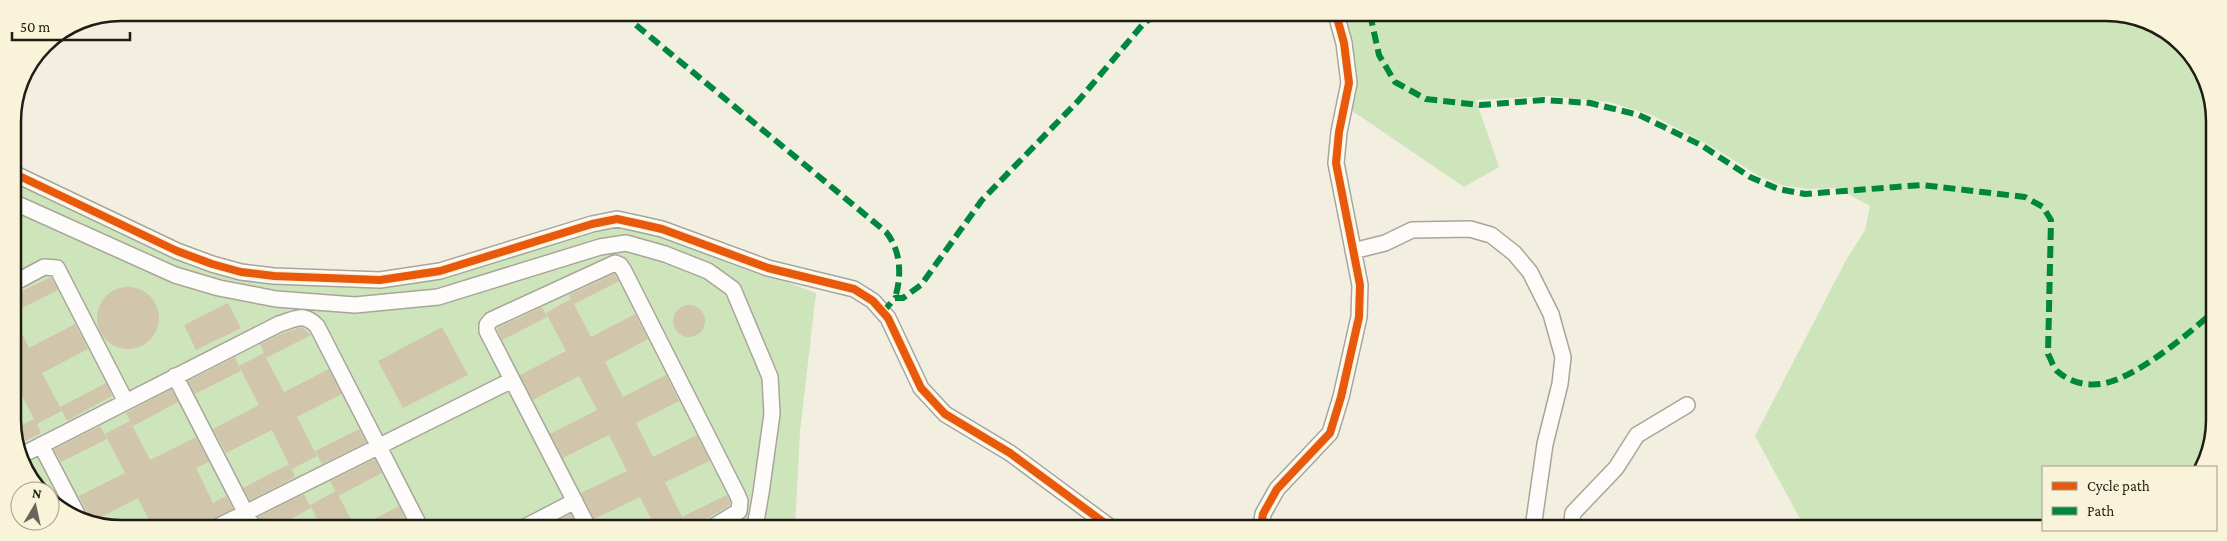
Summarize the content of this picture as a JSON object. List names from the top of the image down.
{
  "legend": ["Cycle path", "Path"],
  "scale_bar": "50 m",
  "north": "top"
}
